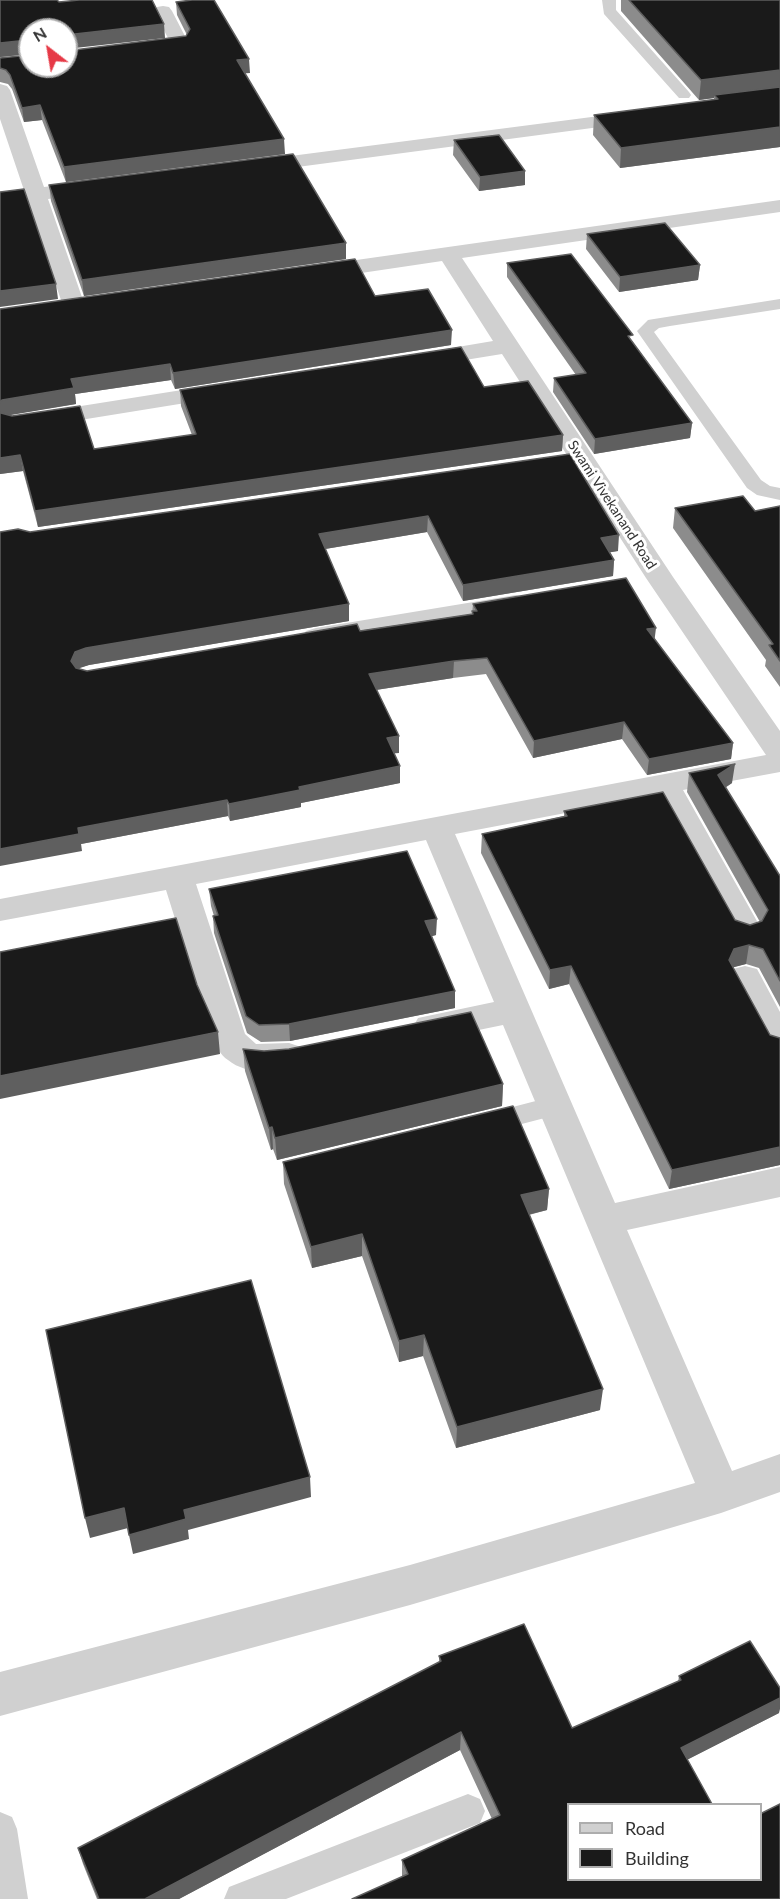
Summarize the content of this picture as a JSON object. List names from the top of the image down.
{
  "streets": {
    "street": ["Swami Vivekanand Road"]
  },
  "legend": ["Road", "Building"],
  "north": "top left"
}
